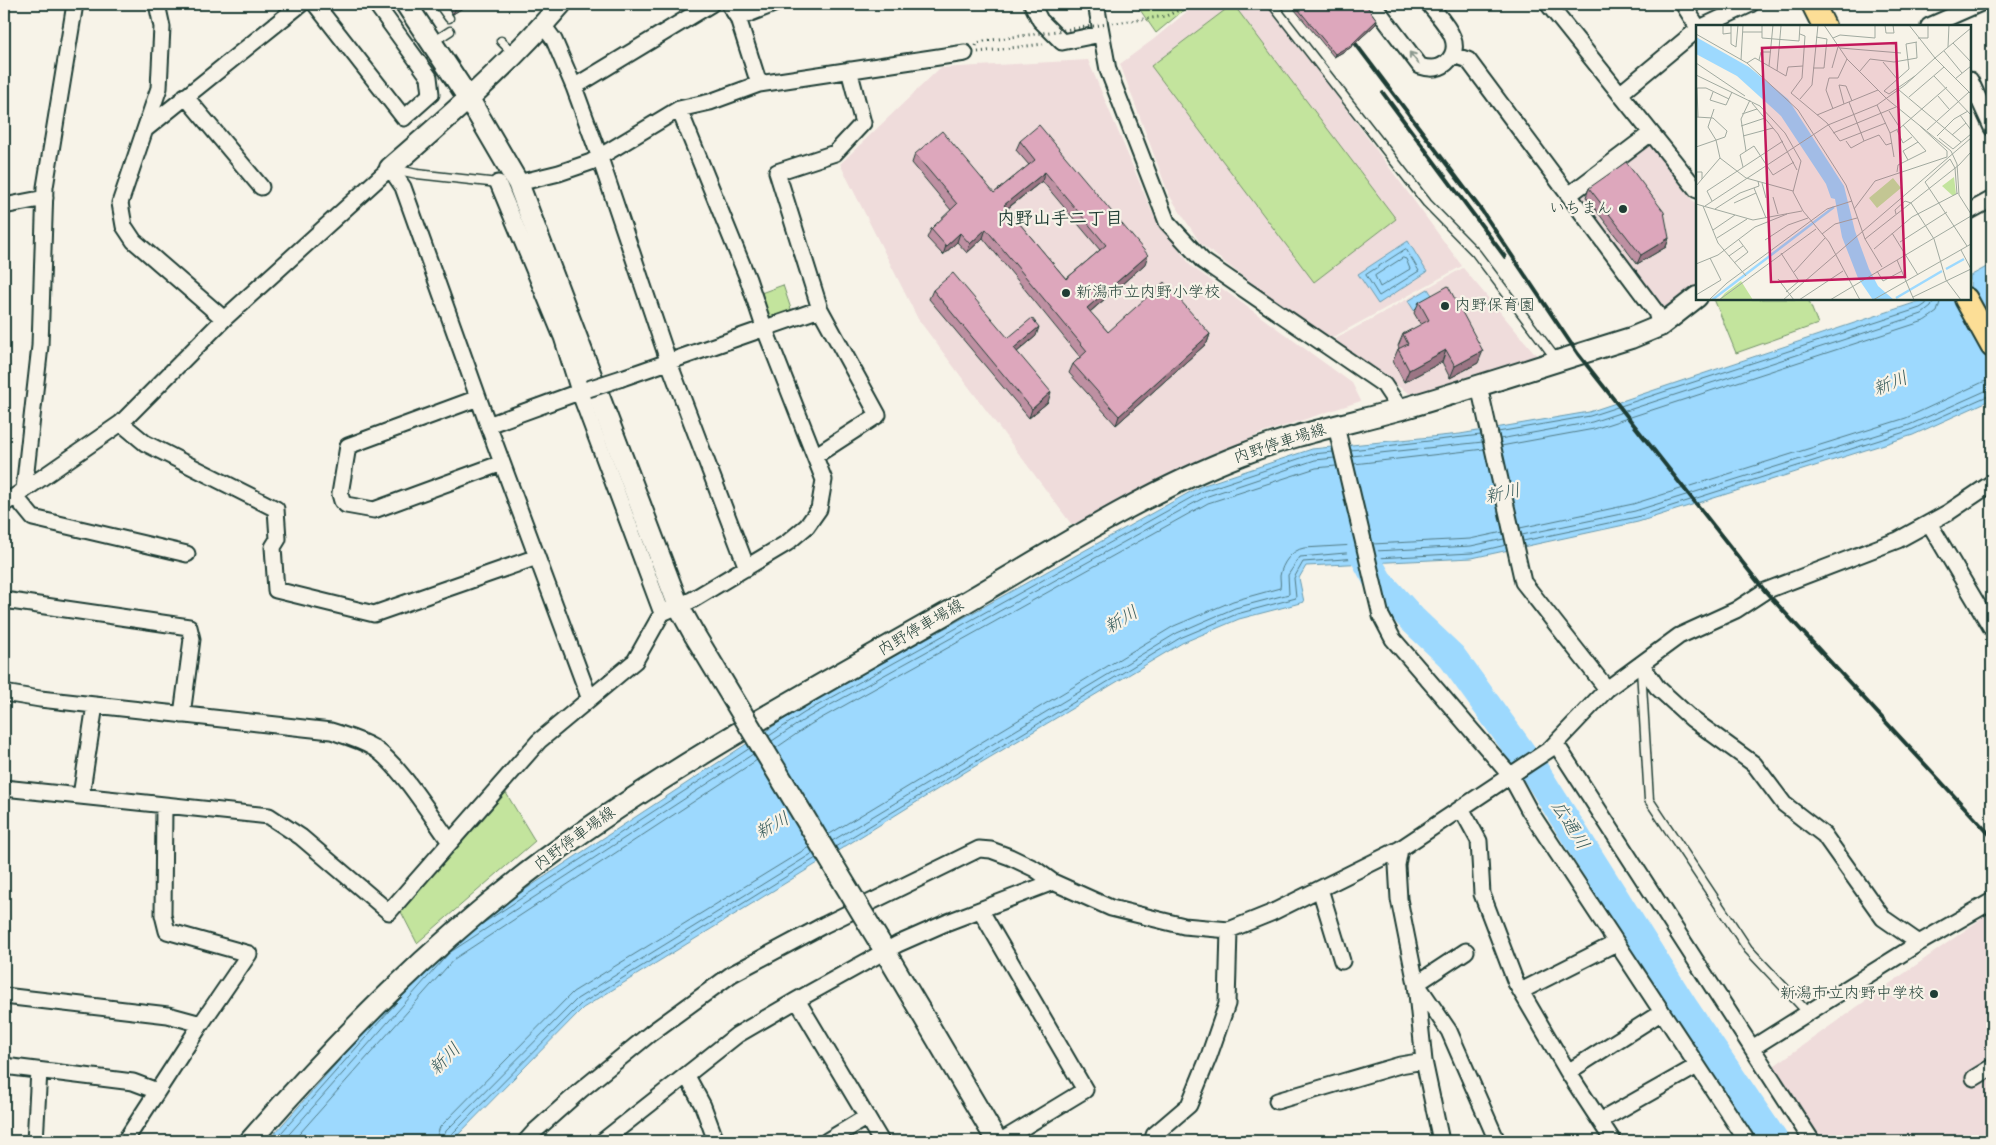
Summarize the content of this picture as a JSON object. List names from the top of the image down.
{
  "streets": {
    "main road": ["内野停車場線"]
  },
  "districts": ["内野山手二丁目"],
  "water": ["新川", "広通川"],
  "places": [
    "いちまん",
    "新潟市立内野小学校",
    "内野保育園",
    "新潟市立内野中学校"
  ]
}
